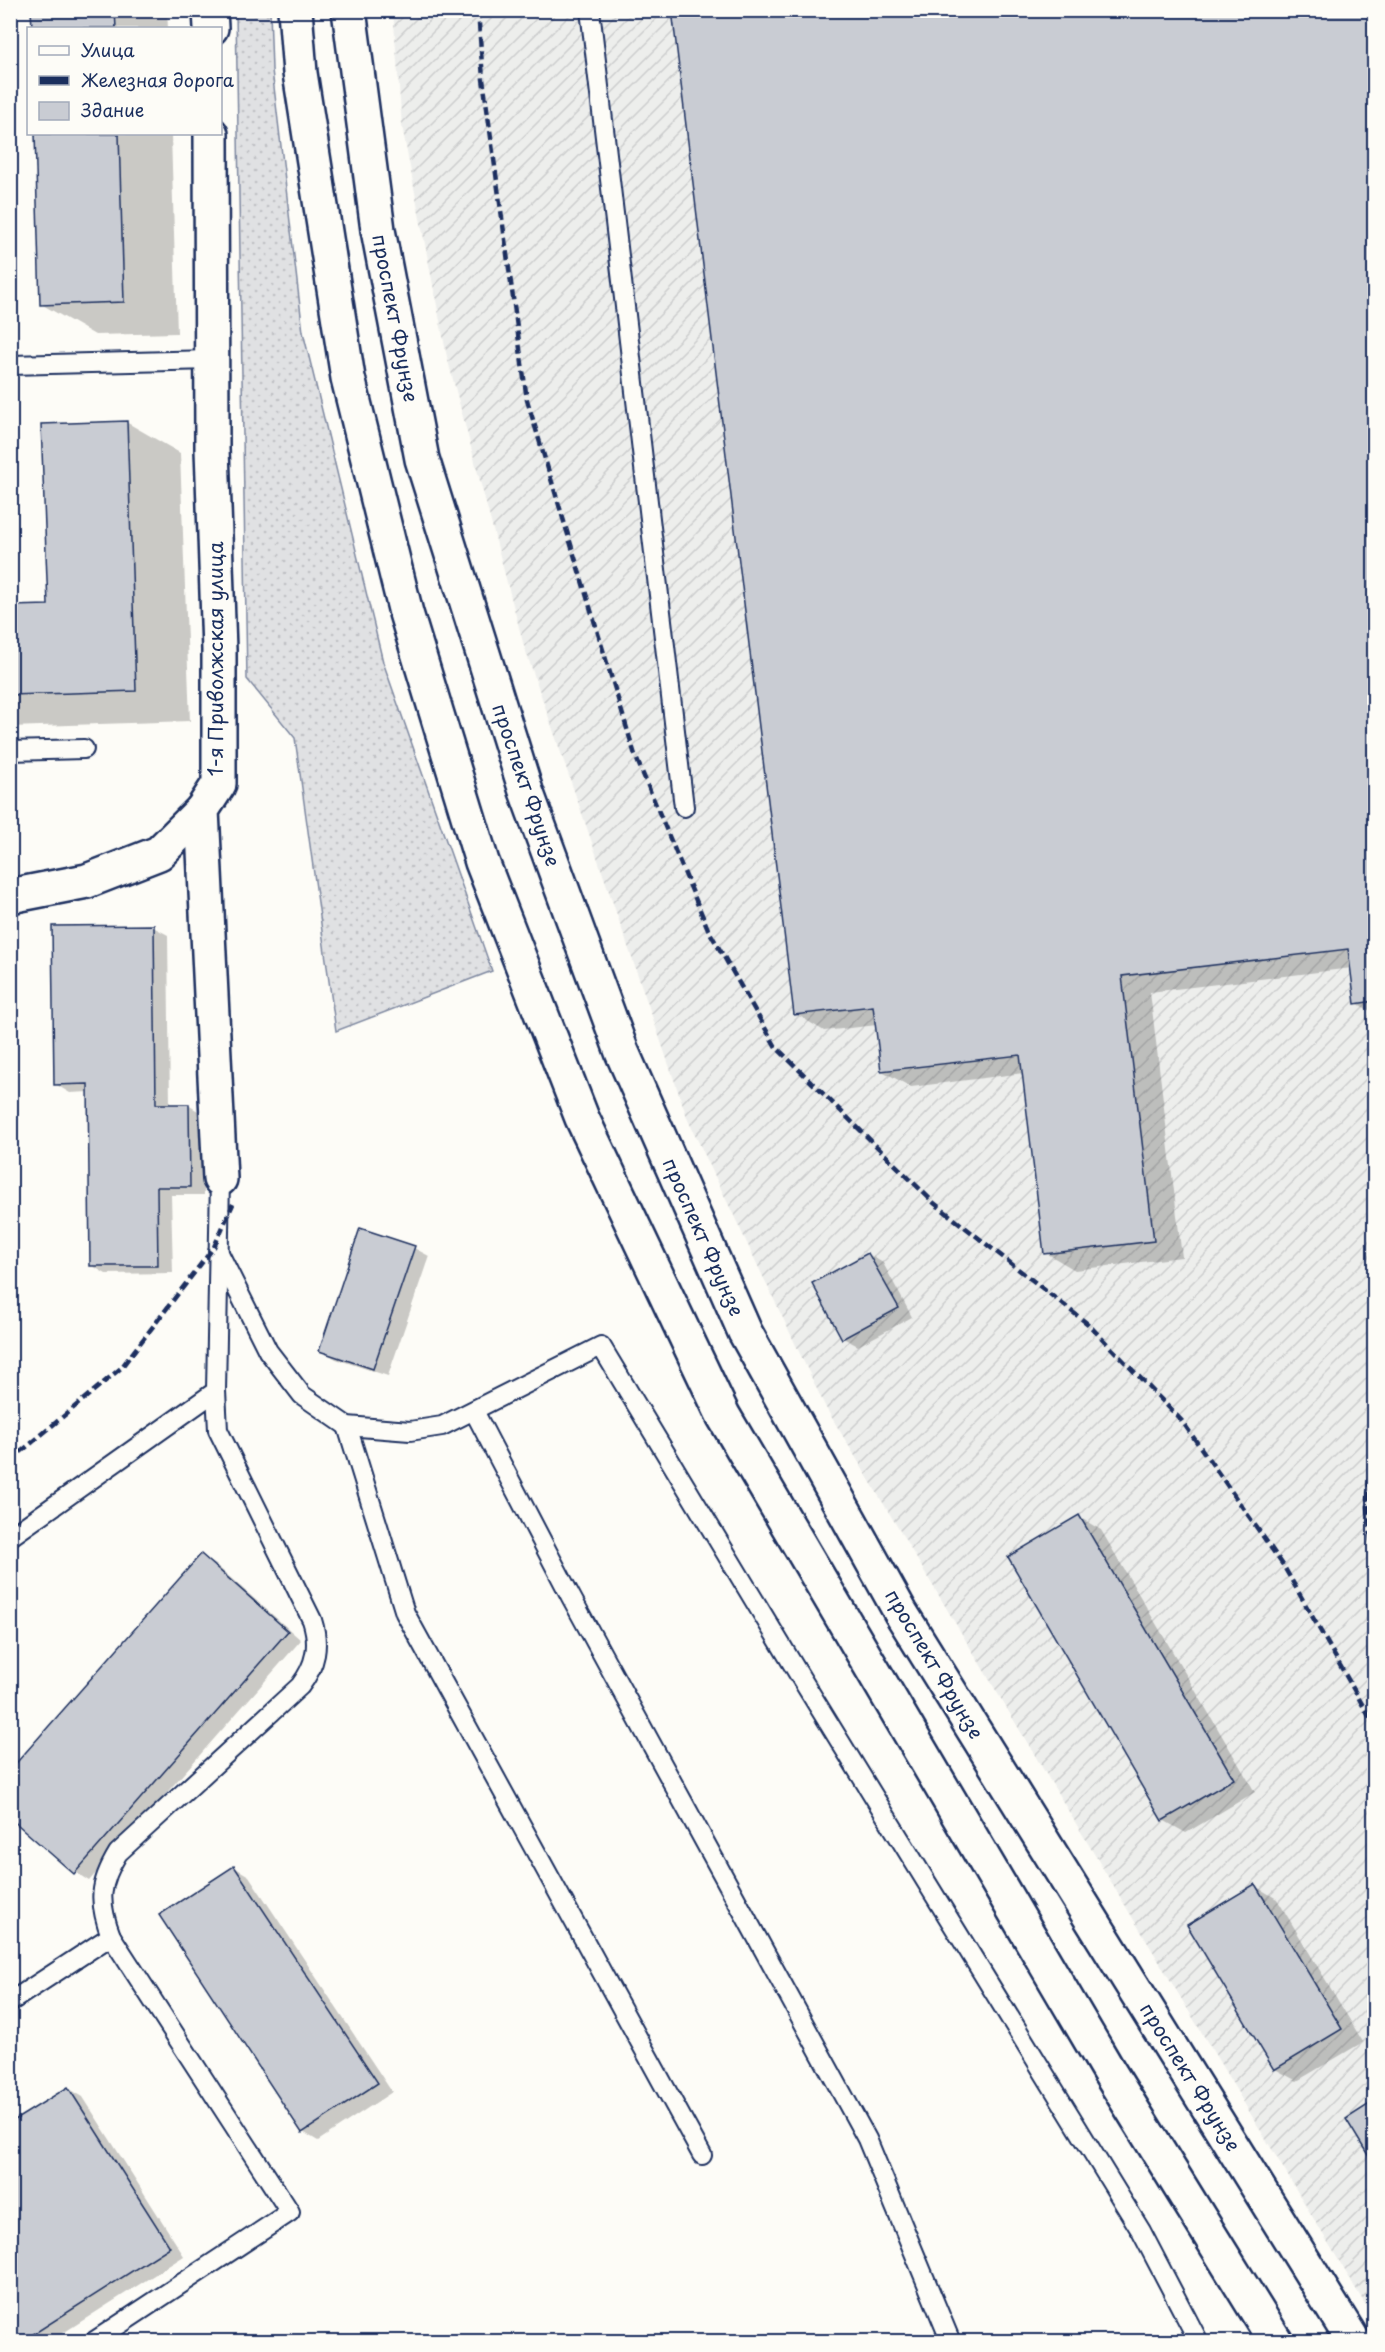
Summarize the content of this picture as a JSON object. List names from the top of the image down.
{
  "streets": {
    "main road": ["проспект Фрунзе", "1-я Приволжская улица"]
  },
  "legend": ["Улица", "Железная дорога", "Здание"]
}
